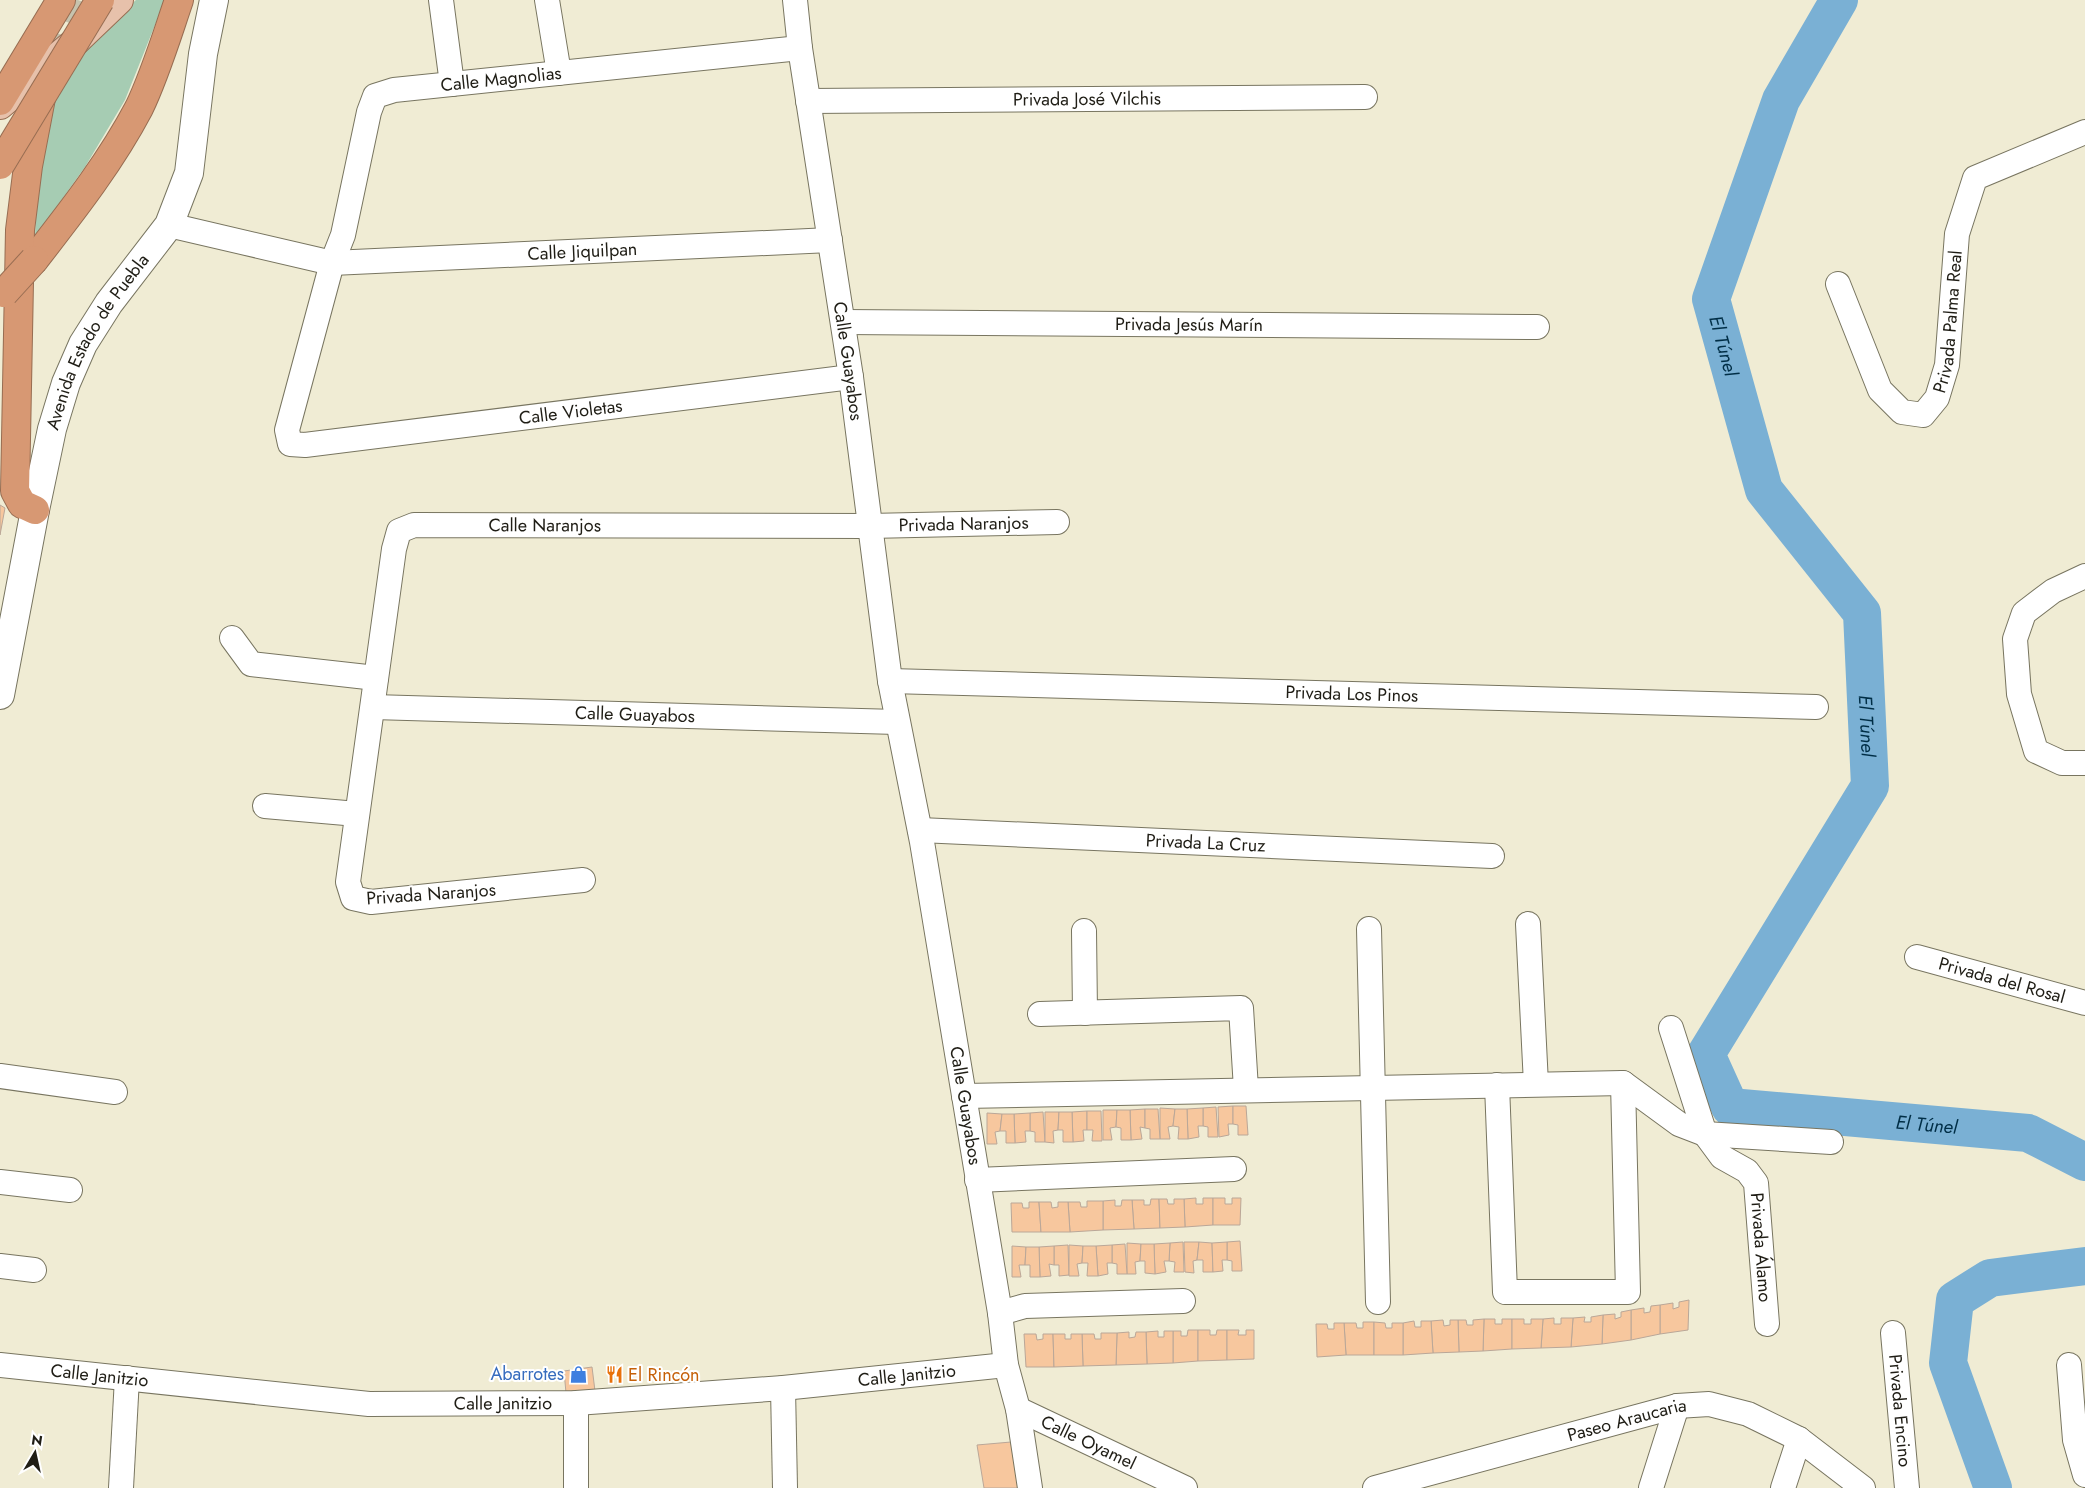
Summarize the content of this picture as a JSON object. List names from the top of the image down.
{
  "streets": {
    "street": [
      "Calle Magnolias",
      "Privada José Vilchis",
      "Calle Jiquilpan",
      "Privada Palma Real",
      "Privada Jesús Marín",
      "Avenida Estado de Puebla",
      "Calle Guayabos",
      "Calle Violetas",
      "Privada Naranjos",
      "Calle Naranjos",
      "Privada Los Pinos",
      "Privada La Cruz",
      "Privada del Rosal",
      "Privada Álamo",
      "Calle Janitzio",
      "Privada Encino",
      "Paseo Araucaria",
      "Calle Oyamel"
    ]
  },
  "crossings": [
    ["Calle Magnolias", "Calle Jiquilpan"],
    ["Calle Magnolias", "Calle Guayabos"],
    ["Calle Magnolias", "Calle Violetas"],
    ["Privada José Vilchis", "Calle Guayabos"],
    ["Calle Jiquilpan", "Avenida Estado de Puebla"],
    ["Calle Jiquilpan", "Calle Guayabos"],
    ["Calle Jiquilpan", "Calle Violetas"],
    ["Privada Jesús Marín", "Calle Guayabos"],
    ["Calle Guayabos", "Calle Violetas"],
    ["Calle Guayabos", "Privada Naranjos"],
    ["Calle Guayabos", "Calle Naranjos"],
    ["Calle Guayabos", "Privada Los Pinos"],
    ["Calle Guayabos", "Privada La Cruz"],
    ["Calle Guayabos", "Calle Janitzio"],
    ["Calle Guayabos", "Calle Oyamel"],
    ["Privada Naranjos", "Calle Naranjos"]
  ],
  "water": ["El Túnel"],
  "places": {
    "shop": ["Abarrotes"],
    "restaurant": ["El Rincón"]
  },
  "north": "top"
}
